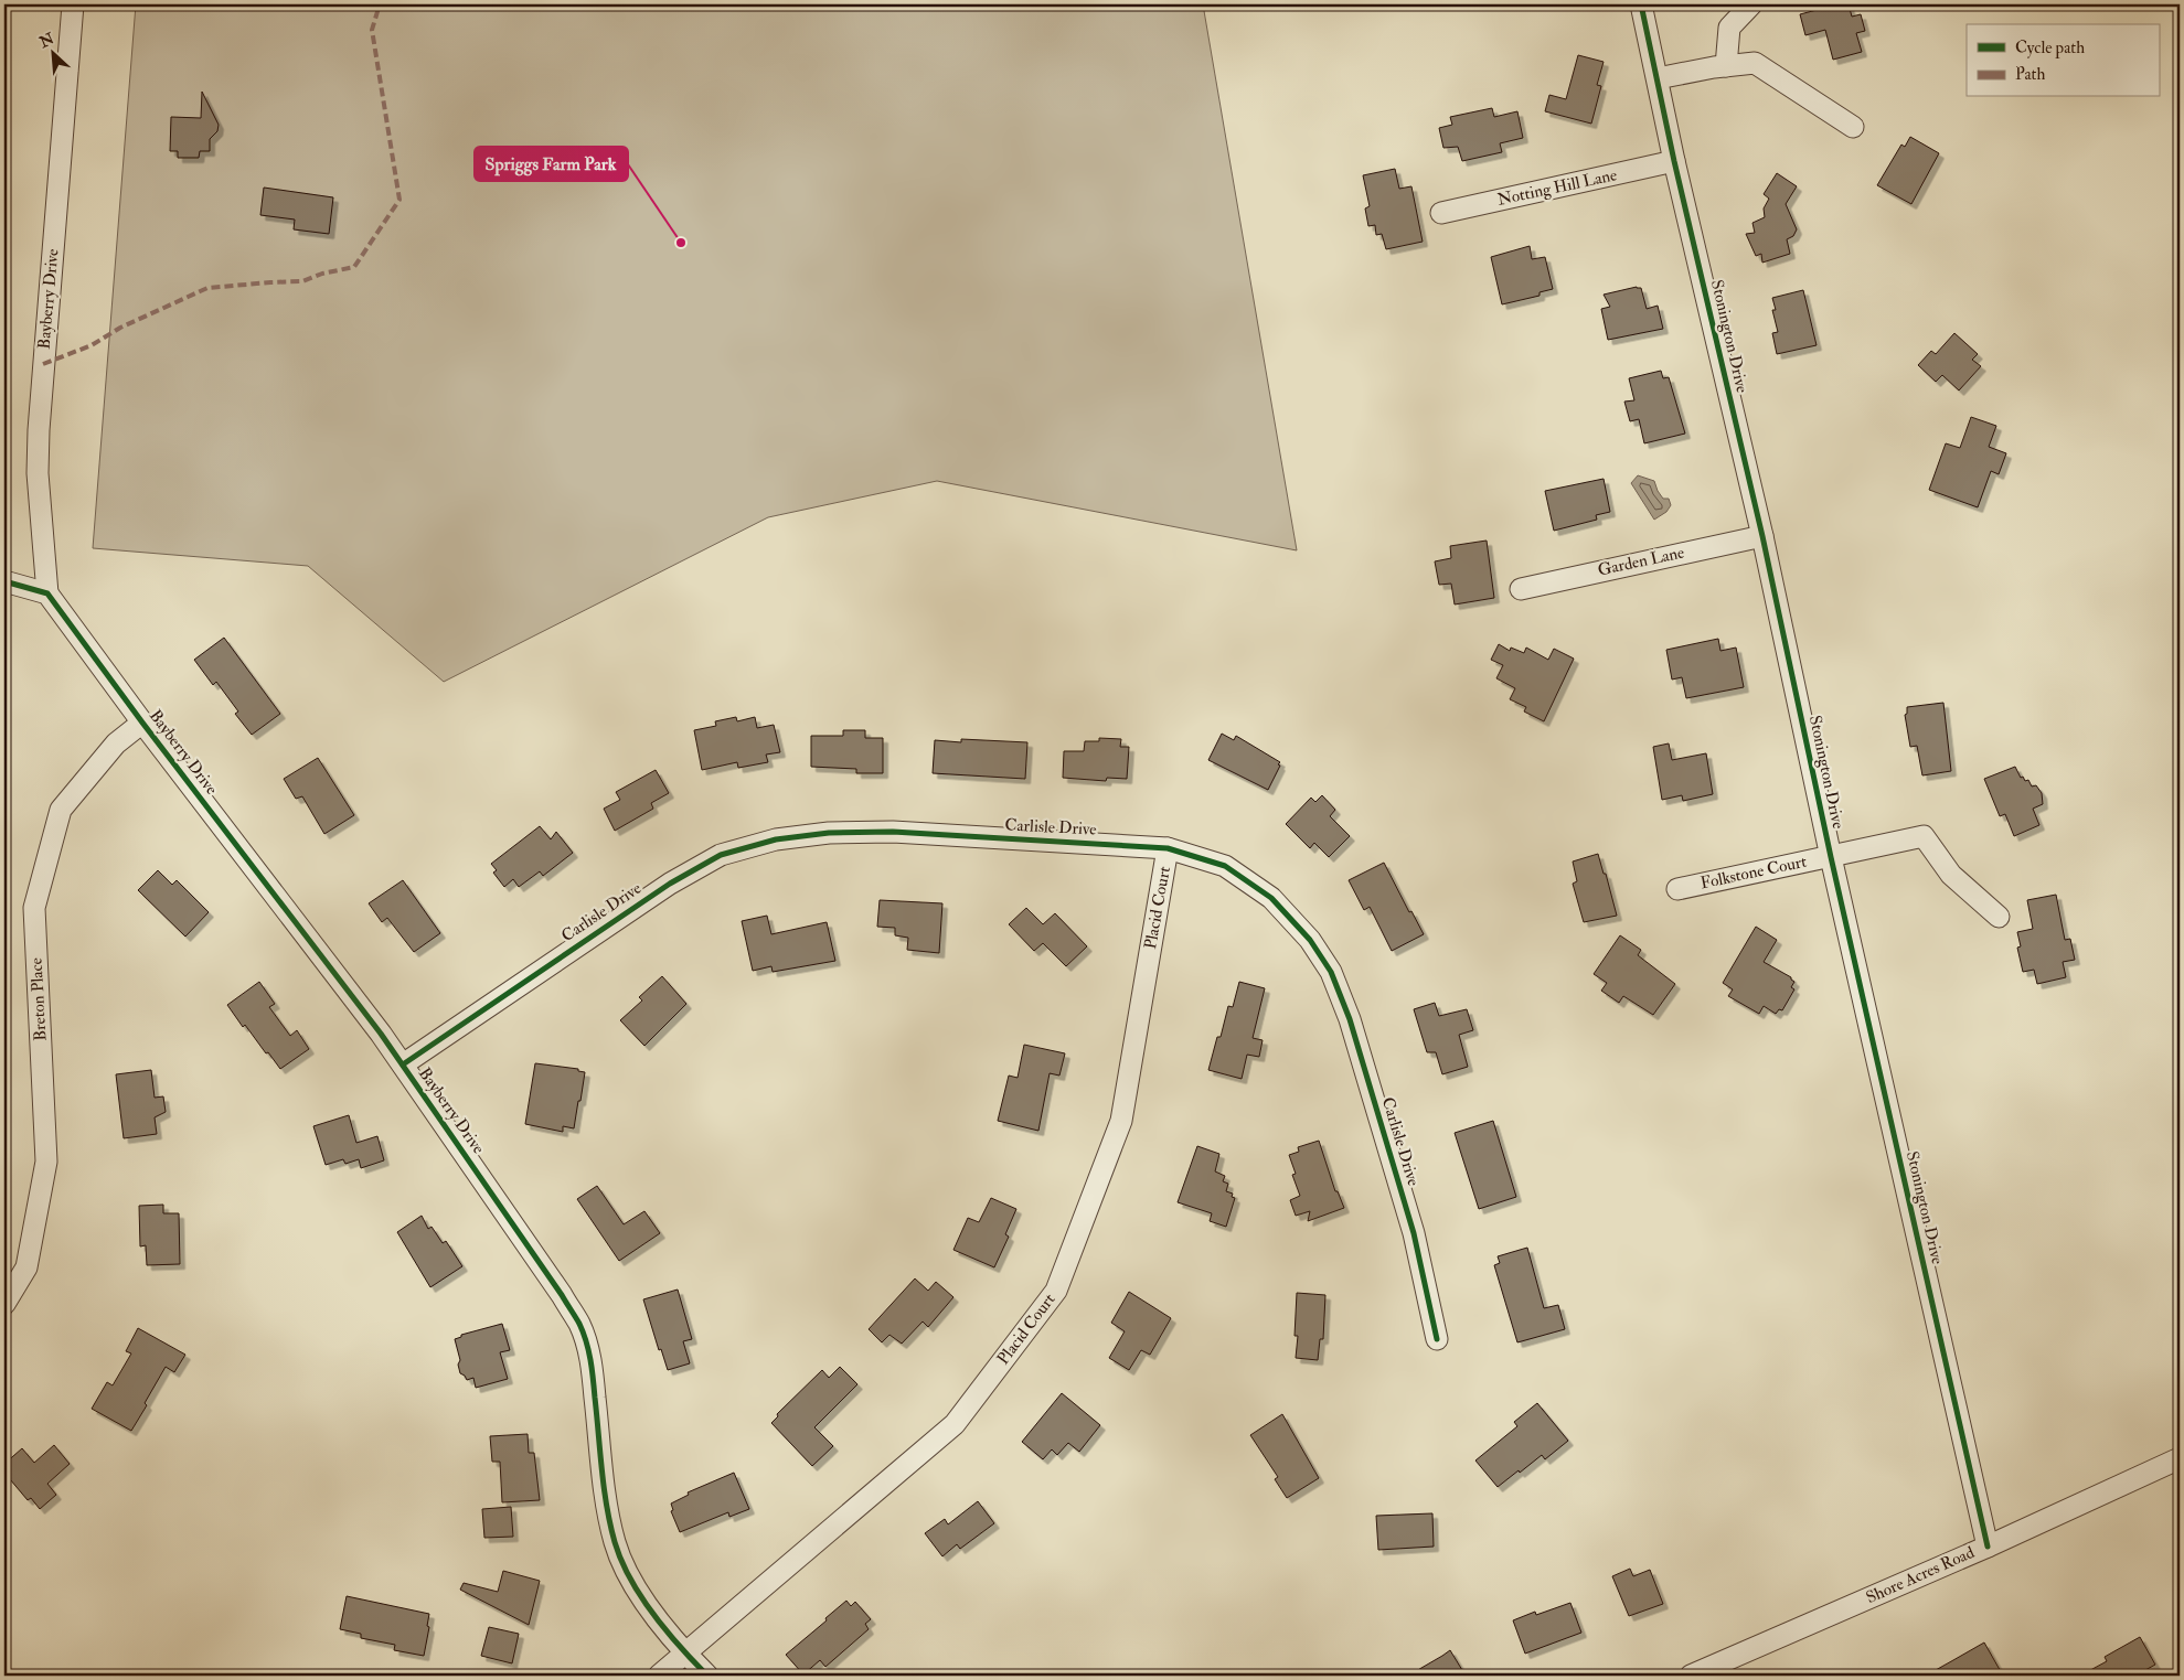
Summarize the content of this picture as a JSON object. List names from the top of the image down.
{
  "streets": {
    "street": [
      "Notting Hill Lane",
      "Bayberry Drive",
      "Stonington Drive",
      "Garden Lane",
      "Carlisle Drive",
      "Folkstone Court",
      "Placid Court",
      "Breton Place",
      "Shore Acres Road"
    ]
  },
  "crossings": [
    ["Notting Hill Lane", "Stonington Drive"],
    ["Bayberry Drive", "Carlisle Drive"],
    ["Bayberry Drive", "Placid Court"],
    ["Bayberry Drive", "Breton Place"],
    ["Stonington Drive", "Garden Lane"],
    ["Stonington Drive", "Folkstone Court"],
    ["Stonington Drive", "Shore Acres Road"],
    ["Carlisle Drive", "Placid Court"]
  ],
  "places": ["Spriggs Farm Park"],
  "legend": ["Cycle path", "Path"],
  "north": "top left"
}
